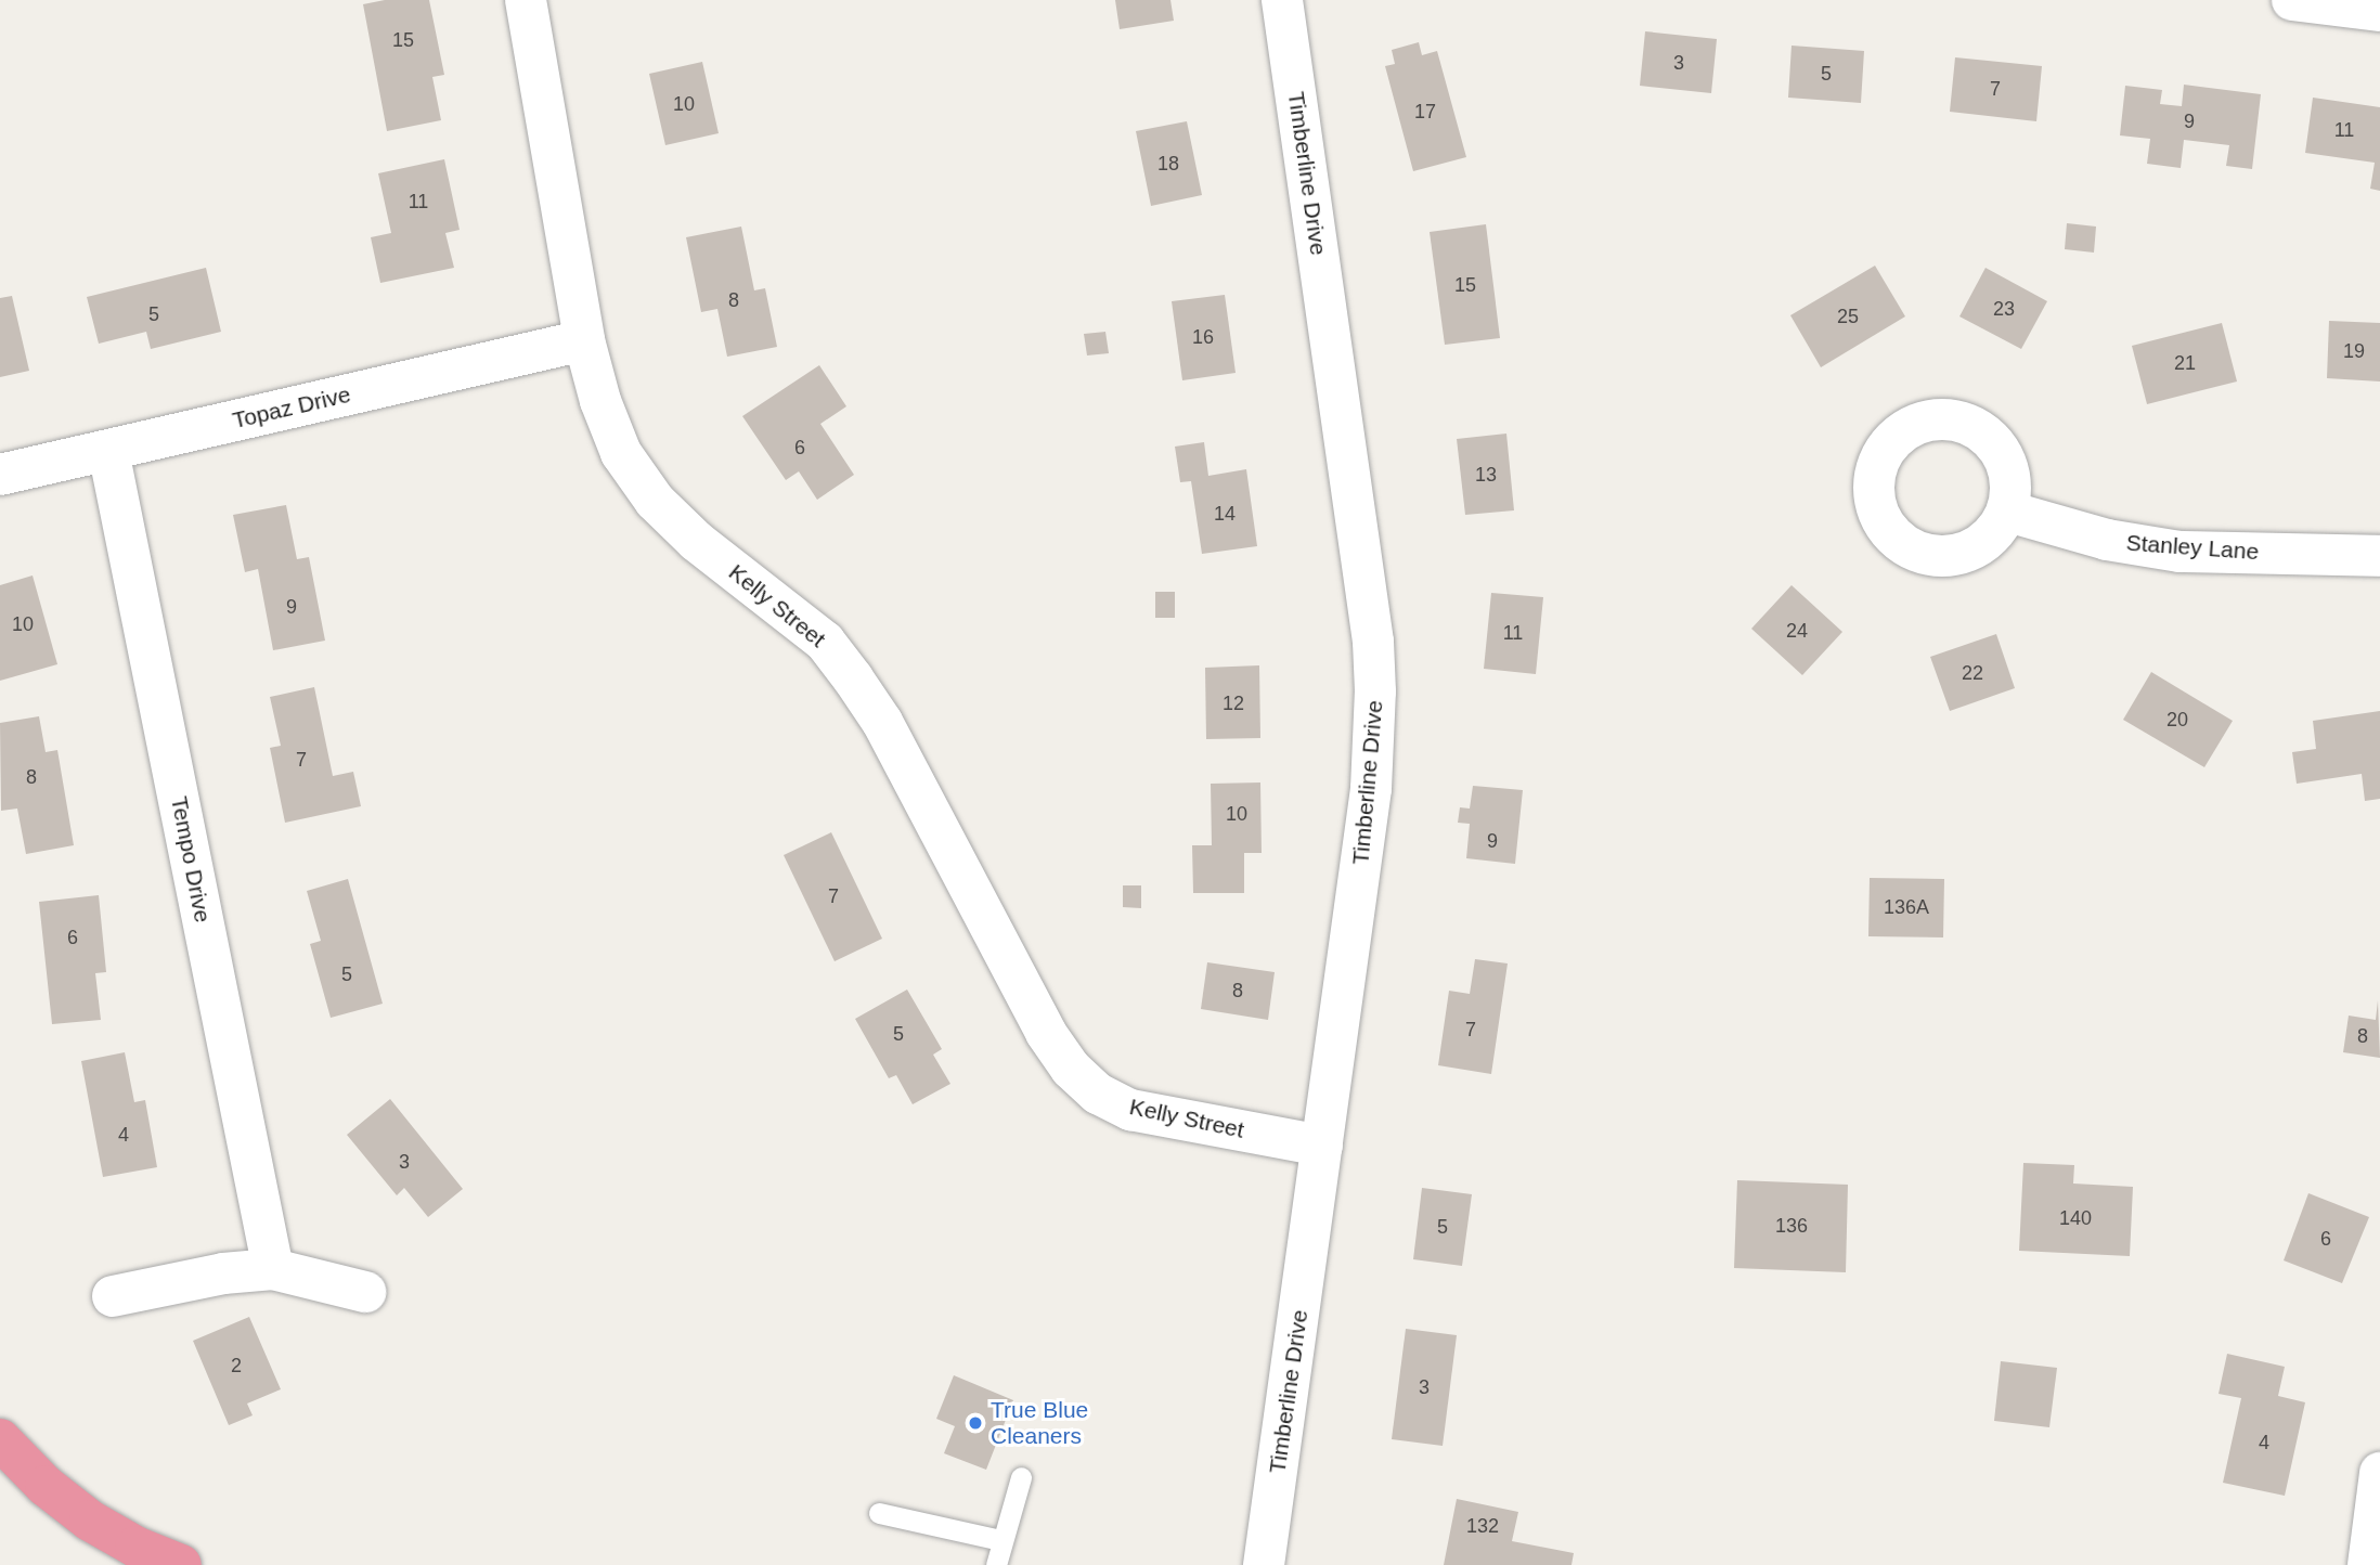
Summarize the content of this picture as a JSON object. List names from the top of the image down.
{
  "streets": {
    "street": [
      "Timberline Drive",
      "Topaz Drive",
      "Stanley Lane",
      "Kelly Street",
      "Tempo Drive"
    ]
  },
  "crossings": [
    ["Timberline Drive", "Kelly Street"],
    ["Topaz Drive", "Kelly Street"],
    ["Topaz Drive", "Tempo Drive"]
  ],
  "places": ["True Blue Cleaners"],
  "house_numbers": [
    "15",
    "3",
    "5",
    "7",
    "10",
    "17",
    "9",
    "11",
    "18",
    "11",
    "15",
    "8",
    "23",
    "5",
    "25",
    "16",
    "19",
    "21",
    "6",
    "13",
    "14",
    "9",
    "10",
    "24",
    "11",
    "22",
    "12",
    "20",
    "7",
    "8",
    "10",
    "9",
    "7",
    "136A",
    "6",
    "5",
    "8",
    "7",
    "5",
    "8",
    "4",
    "3",
    "140",
    "136",
    "5",
    "6",
    "2",
    "3",
    "4",
    "132"
  ]
}
